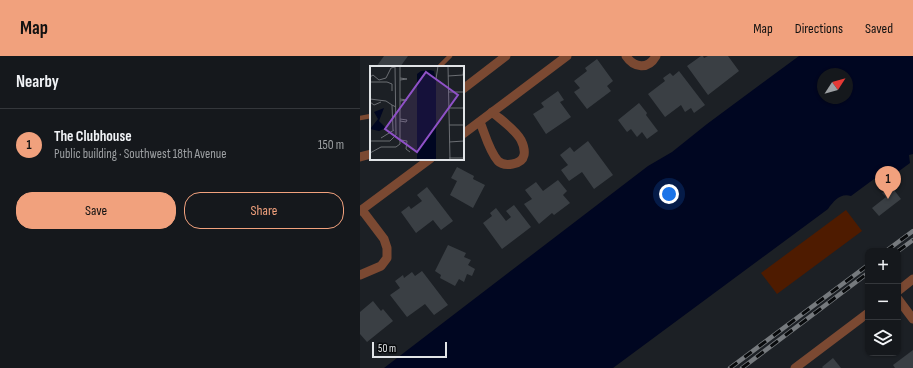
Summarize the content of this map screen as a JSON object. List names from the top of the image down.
{
  "scale_bar": "50 m",
  "north": "top right",
  "page": {
    "header": "Map",
    "nav": ["Map", "Directions", "Saved"],
    "heading": "Nearby",
    "list": [
      {
        "mark": "1",
        "name": "The Clubhouse",
        "note": "Public building · Southwest 18th Avenue",
        "value": "150 m"
      }
    ],
    "pins": "1",
    "buttons": ["Save", "Share"],
    "map_buttons": ["+", "−"],
    "scale": "50 m"
  }
}
